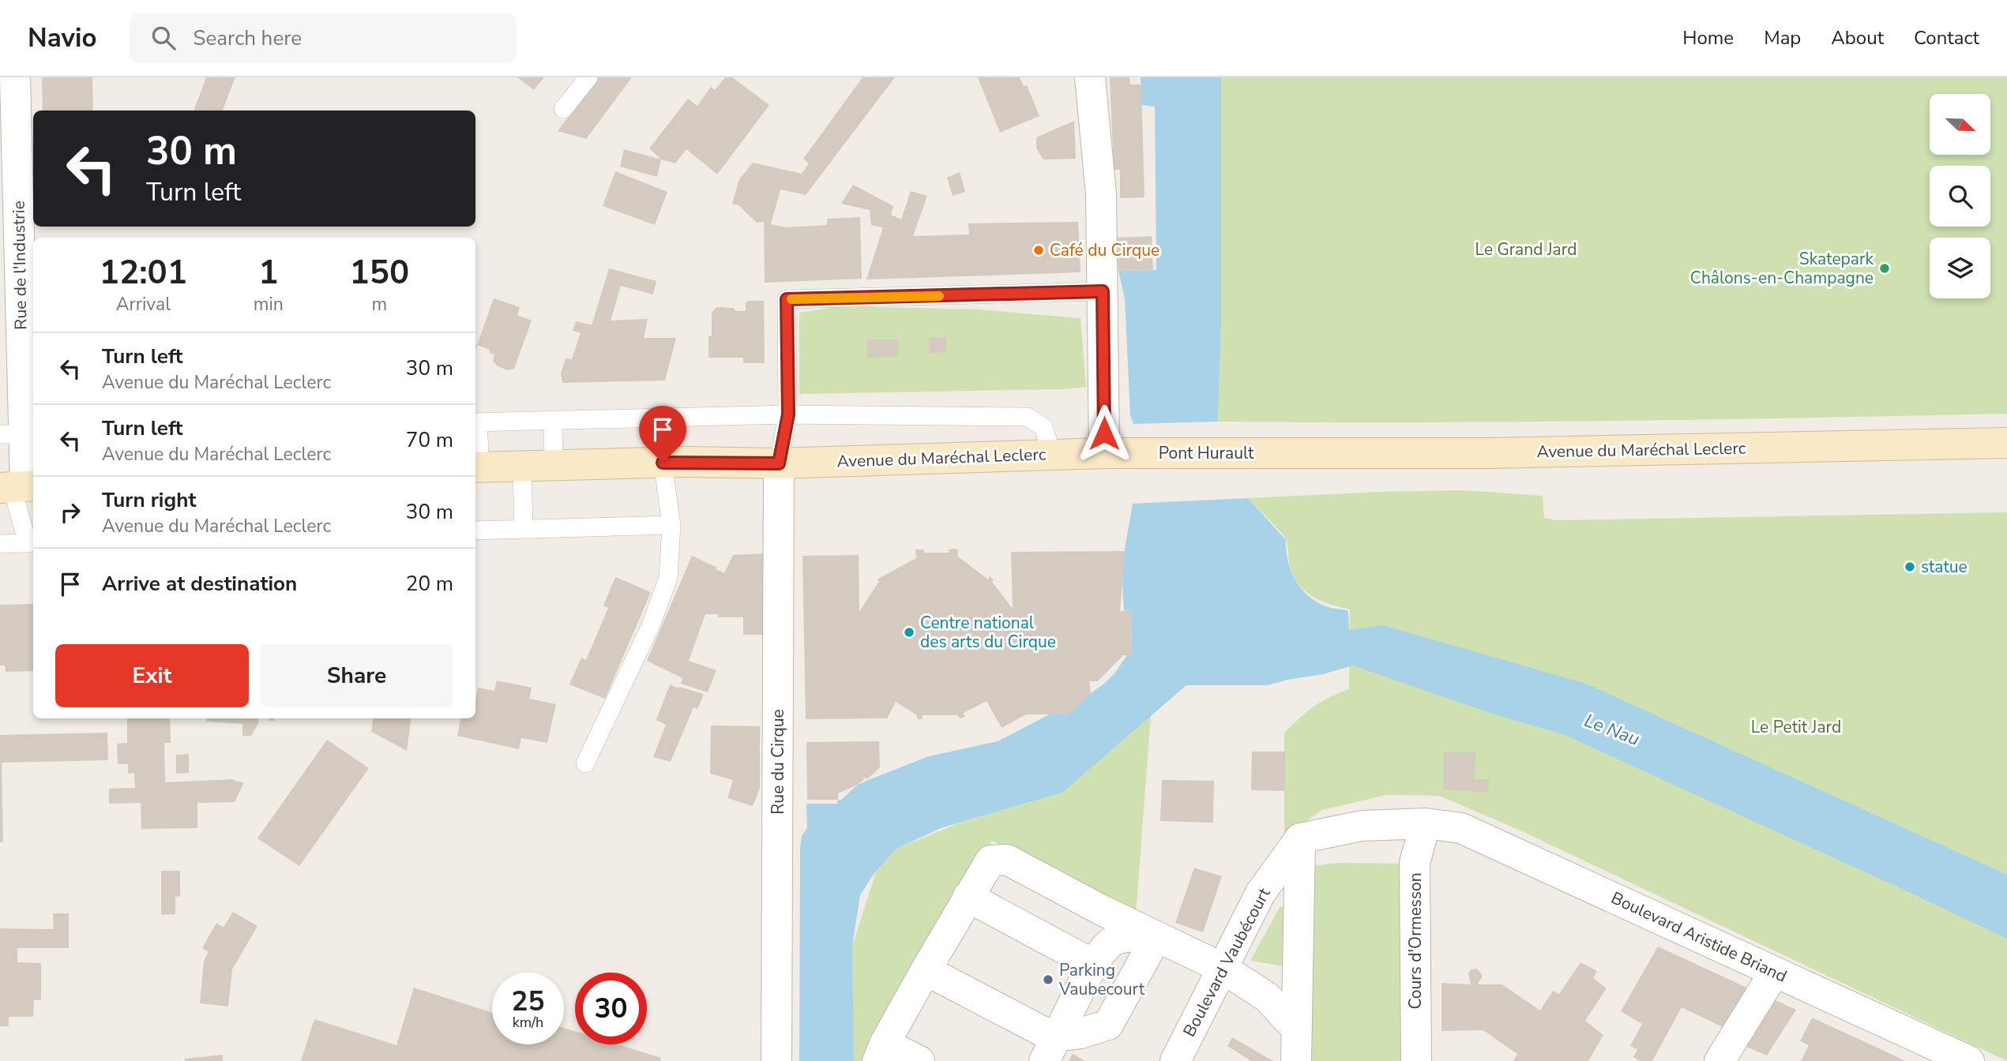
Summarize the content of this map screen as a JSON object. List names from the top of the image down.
{
  "streets": {
    "main road": ["Avenue du Maréchal Leclerc", "Pont Hurault"],
    "street": [
      "Rue de l'Industrie",
      "Rue du Cirque",
      "Boulevard Aristide Briand",
      "Cours d'Ormesson",
      "Boulevard Vaubécourt"
    ]
  },
  "crossings": [
    ["Avenue du Maréchal Leclerc", "Pont Hurault"],
    ["Avenue du Maréchal Leclerc", "Rue du Cirque"],
    ["Boulevard Aristide Briand", "Cours d'Ormesson"]
  ],
  "water": ["Le Nau"],
  "parks": ["Le Grand Jard", "Le Petit Jard"],
  "places": [
    "Café du Cirque",
    "Skatepark Châlons-en-Champagne",
    "statue",
    "Centre national des arts du Cirque",
    "Parking Vaubecourt"
  ],
  "north": "bottom right",
  "page": {
    "header": "Navio",
    "search": "Search here",
    "nav": [
      "Home",
      "Map",
      "About",
      "Contact"
    ],
    "turn": ["30 m", "Turn left"],
    "eta": [
      "12:01",
      "Arrival",
      "1",
      "min",
      "150",
      "m"
    ],
    "list": [
      {
        "name": "Turn left",
        "note": "Avenue du Maréchal Leclerc",
        "value": "30 m"
      },
      {
        "name": "Turn left",
        "note": "Avenue du Maréchal Leclerc",
        "value": "70 m"
      },
      {
        "name": "Turn right",
        "note": "Avenue du Maréchal Leclerc",
        "value": "30 m"
      },
      {
        "name": "Arrive at destination",
        "value": "20 m"
      }
    ],
    "buttons": ["Exit", "Share"],
    "speed": "25 km/h",
    "limit": "30"
  }
}
